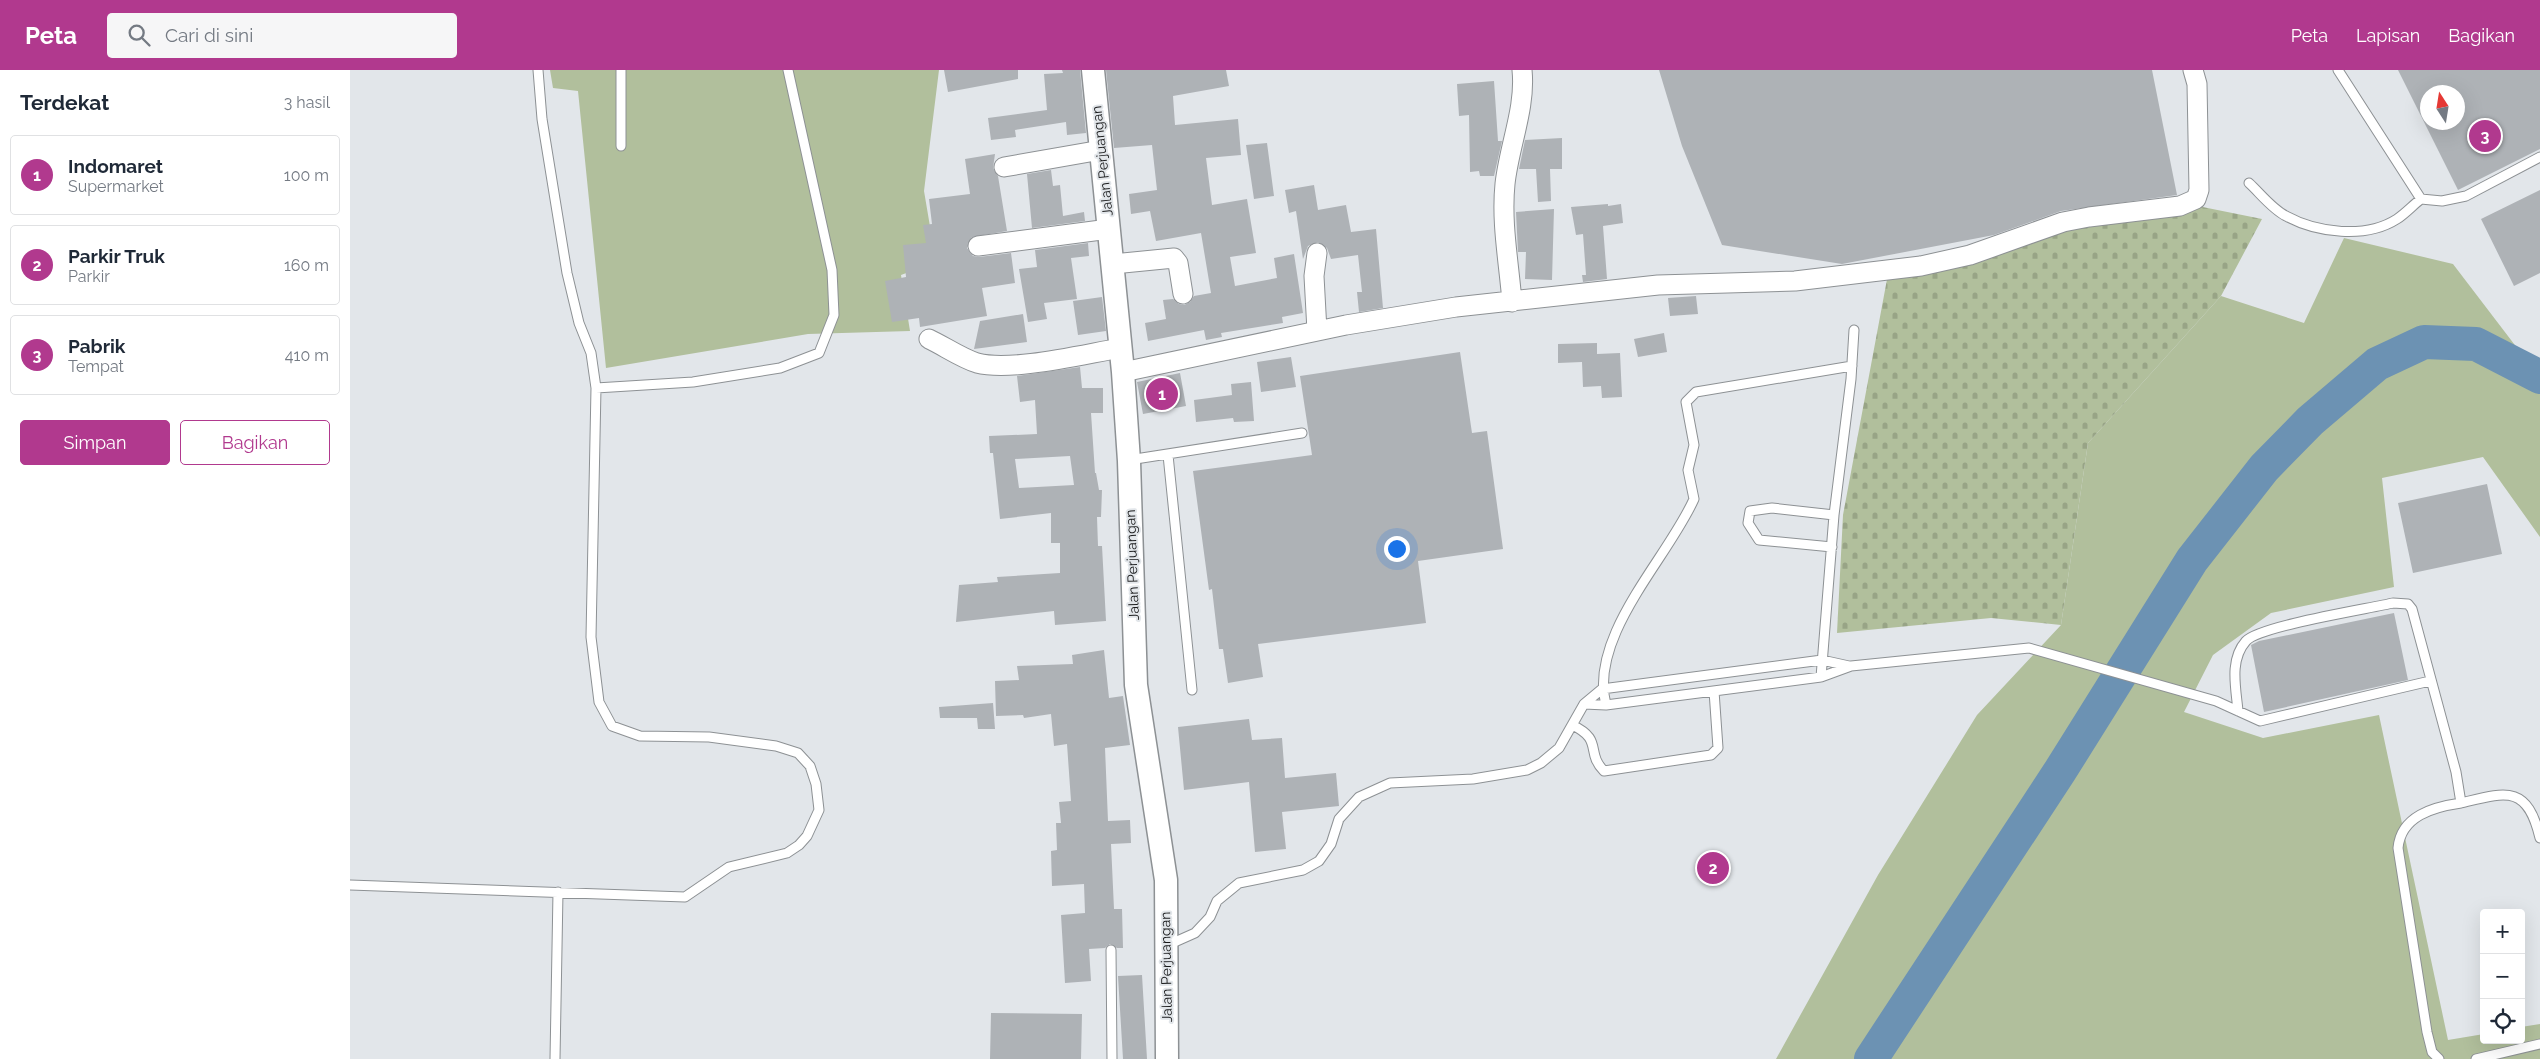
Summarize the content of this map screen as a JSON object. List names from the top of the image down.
{
  "streets": {
    "street": ["Jalan Perjuangan"]
  },
  "north": "top",
  "page": {
    "header": "Peta",
    "search": "Cari di sini",
    "nav": ["Peta", "Lapisan", "Bagikan"],
    "heading": ["Terdekat", "3 hasil"],
    "pins": ["3", "1", "2"],
    "list": [
      {
        "mark": "1",
        "name": "Indomaret",
        "note": "Supermarket",
        "value": "100 m"
      },
      {
        "mark": "2",
        "name": "Parkir Truk",
        "note": "Parkir",
        "value": "160 m"
      },
      {
        "mark": "3",
        "name": "Pabrik",
        "note": "Tempat",
        "value": "410 m"
      }
    ],
    "buttons": ["Simpan", "Bagikan"],
    "map_buttons": ["+", "−"]
  }
}
